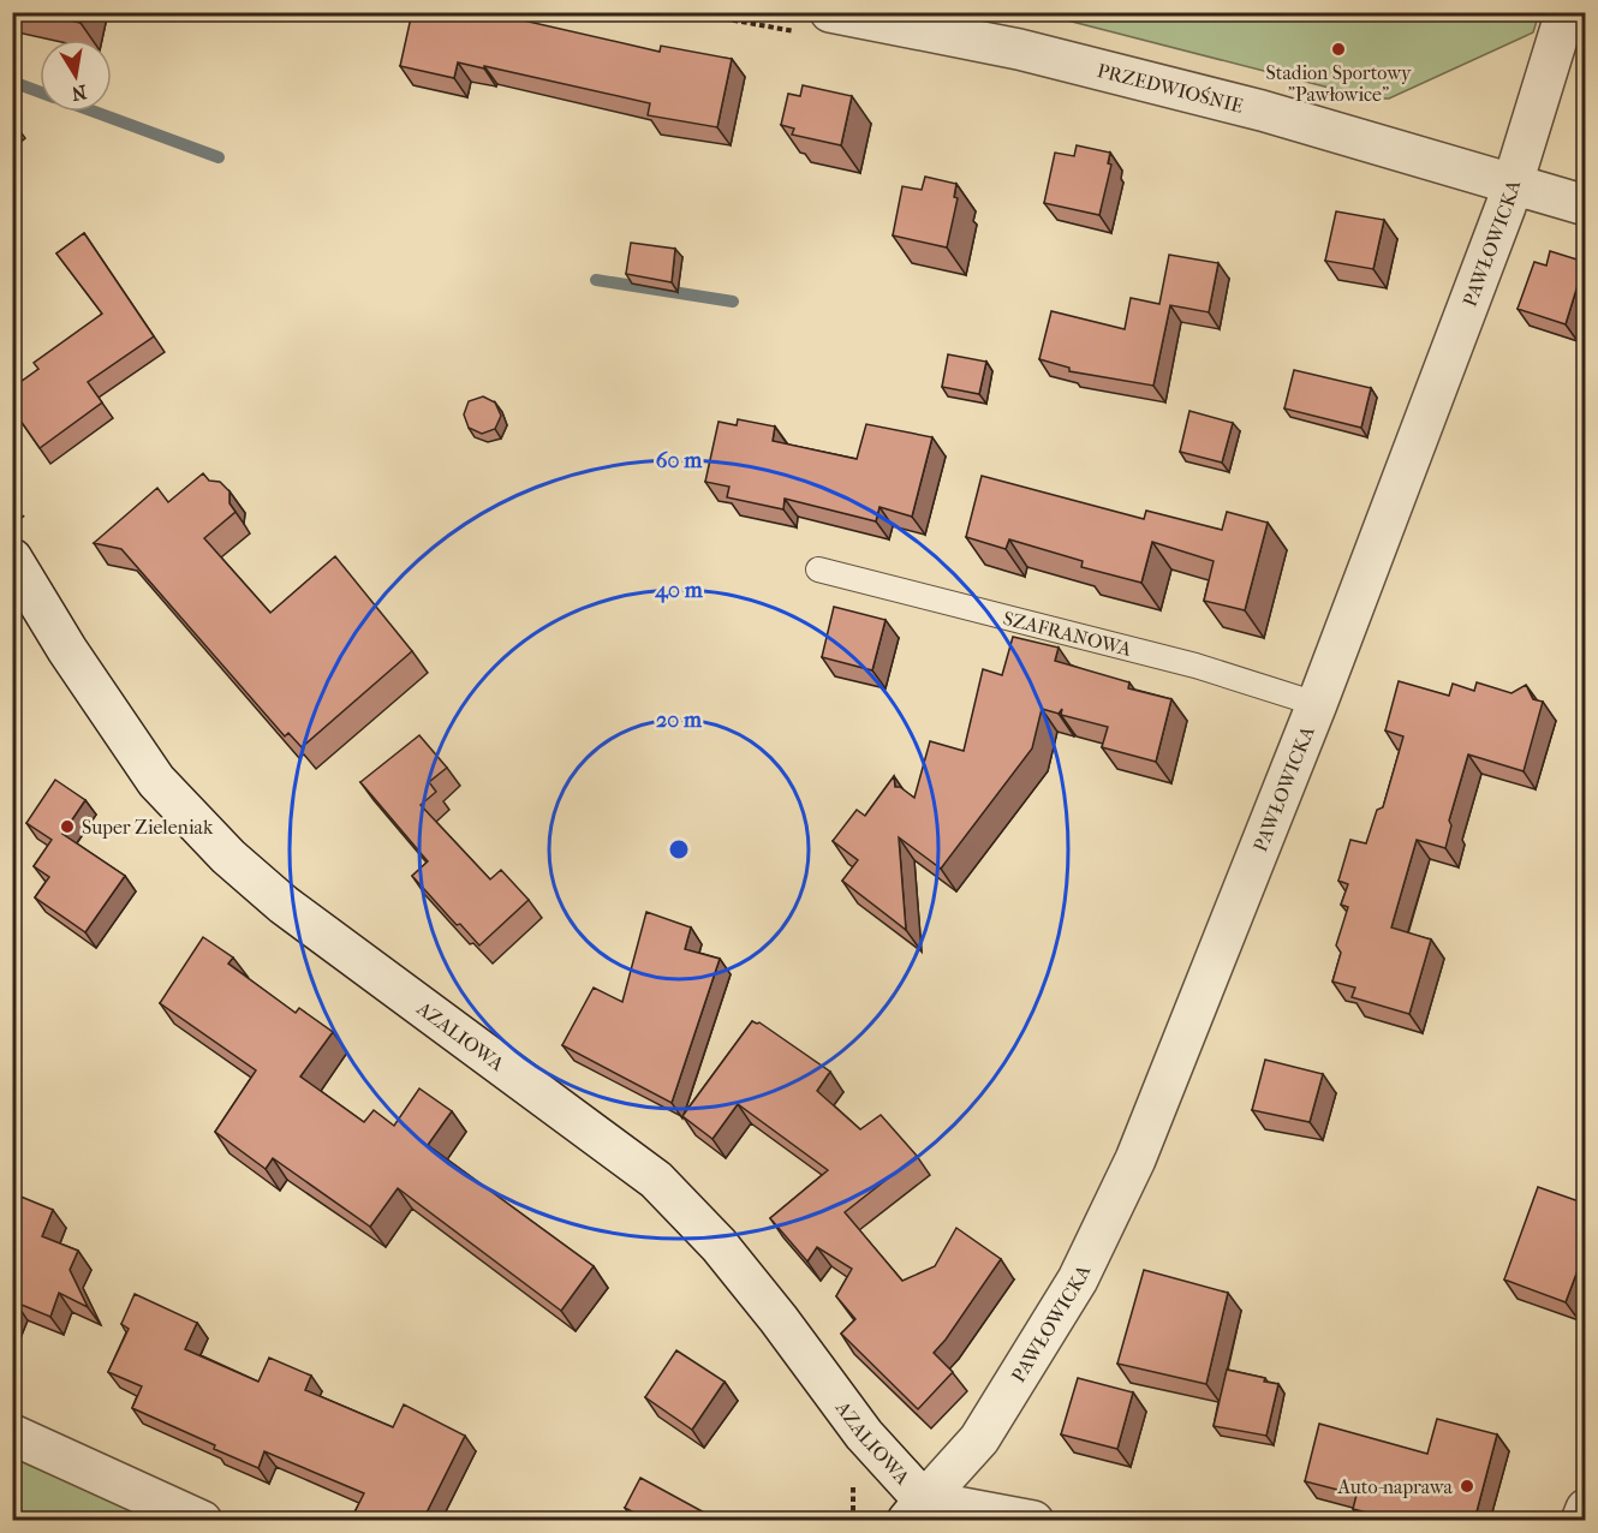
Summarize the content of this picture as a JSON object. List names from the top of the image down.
{
  "streets": {
    "street": ["PRZEDWIOŚNIE", "PAWŁOWICKA", "AZALIOWA"],
    "lane": ["SZAFRANOWA"]
  },
  "crossings": [
    ["PRZEDWIOŚNIE", "PAWŁOWICKA"],
    ["PAWŁOWICKA", "SZAFRANOWA"],
    ["PAWŁOWICKA", "AZALIOWA"]
  ],
  "places": ["Stadion Sportowy \"Pawłowice\"", "Super Zieleniak", "Auto-naprawa"],
  "north": "bottom",
  "rings": ["60 m", "40 m", "20 m"]
}
